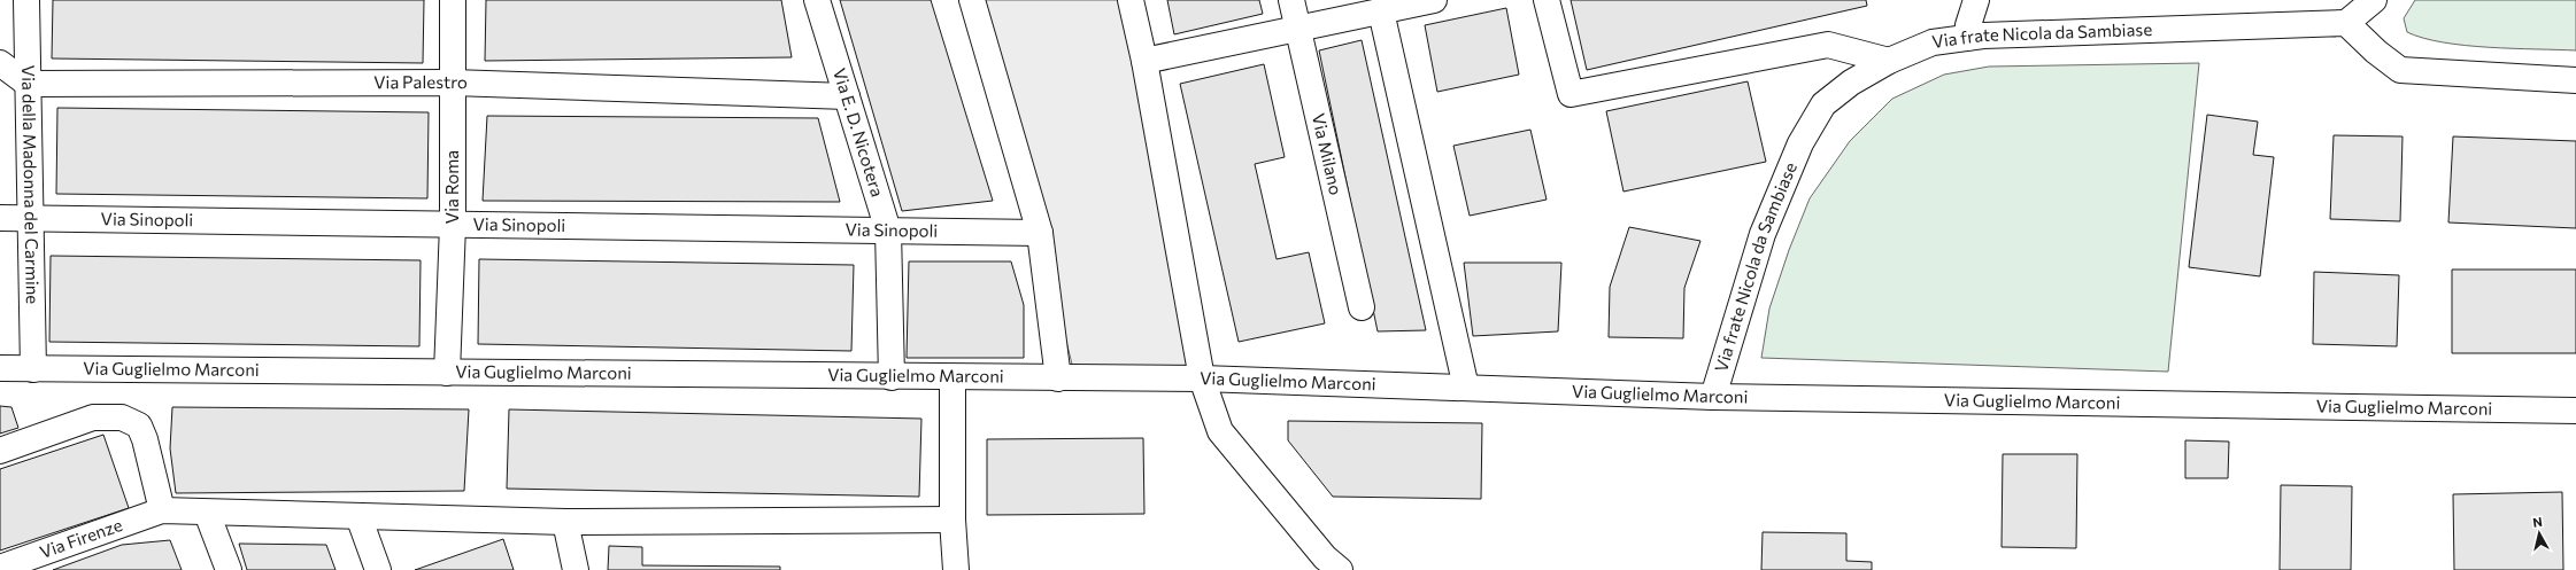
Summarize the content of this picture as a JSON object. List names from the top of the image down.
{
  "streets": {
    "street": [
      "Via frate Nicola da Sambiase",
      "Via Palestro",
      "Via E. D. Nicotera",
      "Via Milano",
      "Via della Madonna del Carmine",
      "Via Roma",
      "Via Sinopoli",
      "Via Guglielmo Marconi",
      "Via Firenze"
    ]
  },
  "crossings": [
    ["Via frate Nicola da Sambiase", "Via Guglielmo Marconi"],
    ["Via Palestro", "Via E. D. Nicotera"],
    ["Via Palestro", "Via della Madonna del Carmine"],
    ["Via Palestro", "Via Roma"],
    ["Via E. D. Nicotera", "Via Sinopoli"],
    ["Via E. D. Nicotera", "Via Guglielmo Marconi"],
    ["Via della Madonna del Carmine", "Via Sinopoli"],
    ["Via della Madonna del Carmine", "Via Guglielmo Marconi"],
    ["Via Roma", "Via Sinopoli"],
    ["Via Roma", "Via Guglielmo Marconi"]
  ],
  "north": "top"
}
